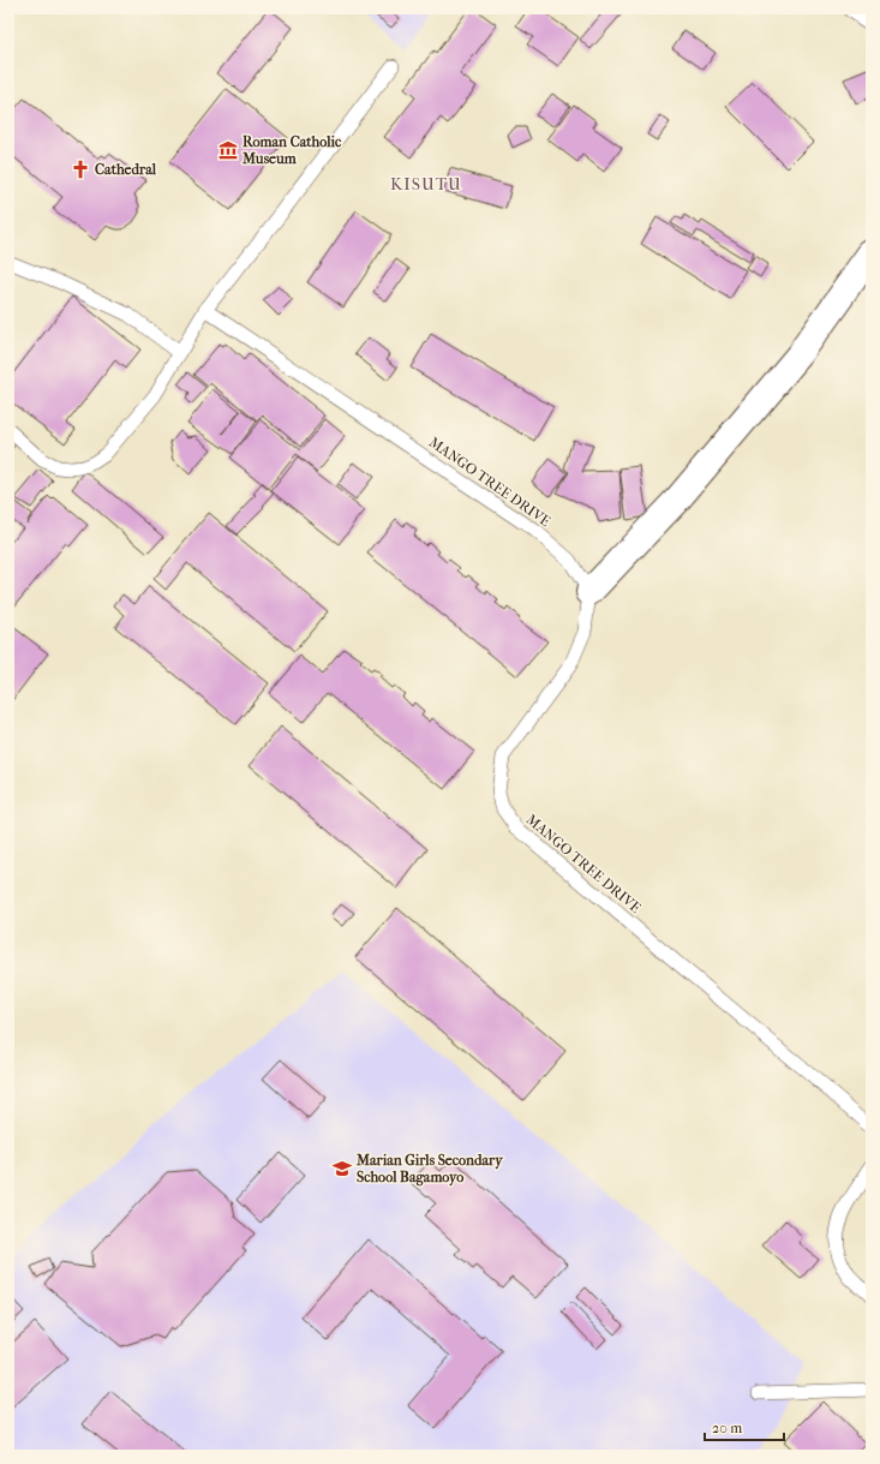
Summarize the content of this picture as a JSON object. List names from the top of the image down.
{
  "streets": {
    "lane": ["MANGO TREE DRIVE"]
  },
  "districts": ["KISUTU"],
  "places": {
    "museum": ["Roman Catholic Museum"],
    "church": ["Cathedral"],
    "school or university": ["Marian Girls Secondary School Bagamoyo"]
  },
  "scale_bar": "20 m"
}
